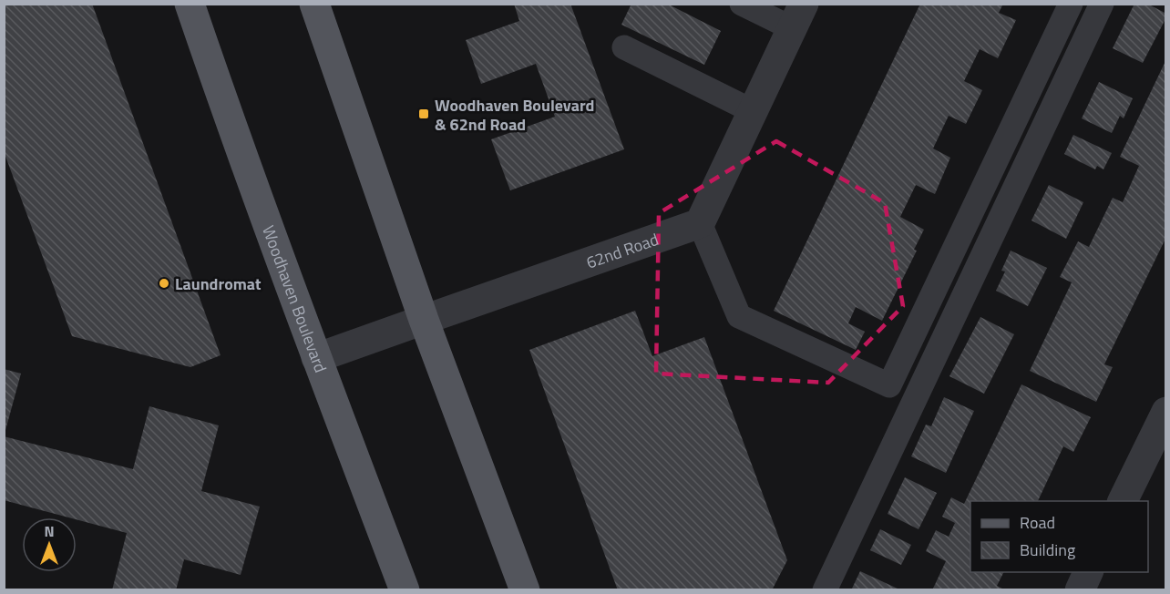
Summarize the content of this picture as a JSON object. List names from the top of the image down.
{
  "streets": {
    "main road": ["Woodhaven Boulevard"],
    "street": ["62nd Road"]
  },
  "crossings": [
    ["62nd Road", "Woodhaven Boulevard"]
  ],
  "places": {
    "transit": ["Woodhaven Boulevard & 62nd Road"],
    "other": ["Laundromat"]
  },
  "legend": ["Road", "Building"],
  "north": "top"
}
